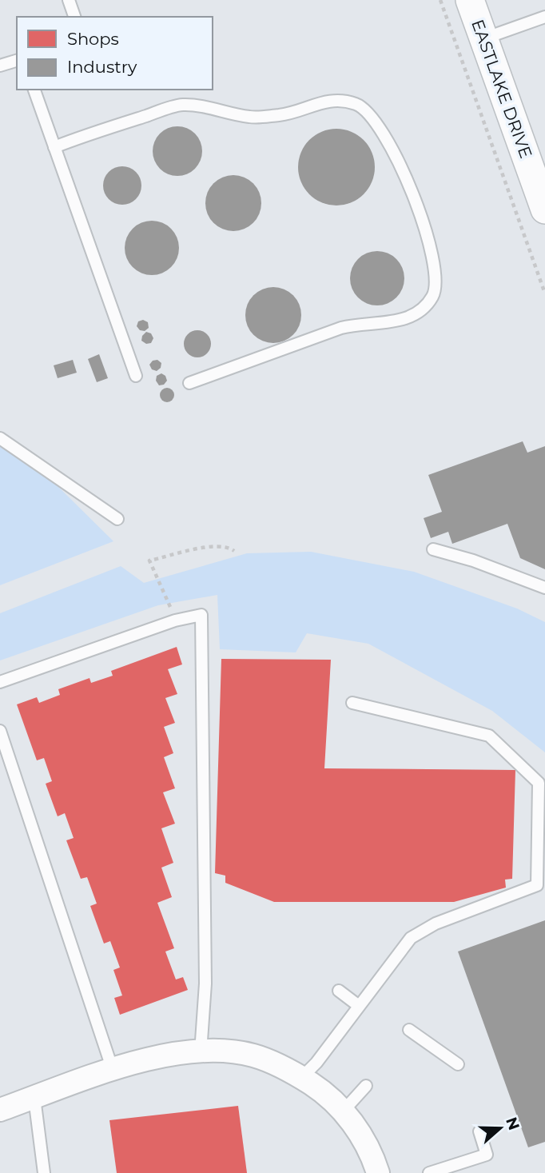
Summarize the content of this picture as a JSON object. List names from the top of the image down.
{
  "streets": {
    "street": ["EASTLAKE DRIVE"]
  },
  "legend": ["Shops", "Industry"],
  "north": "right"
}
